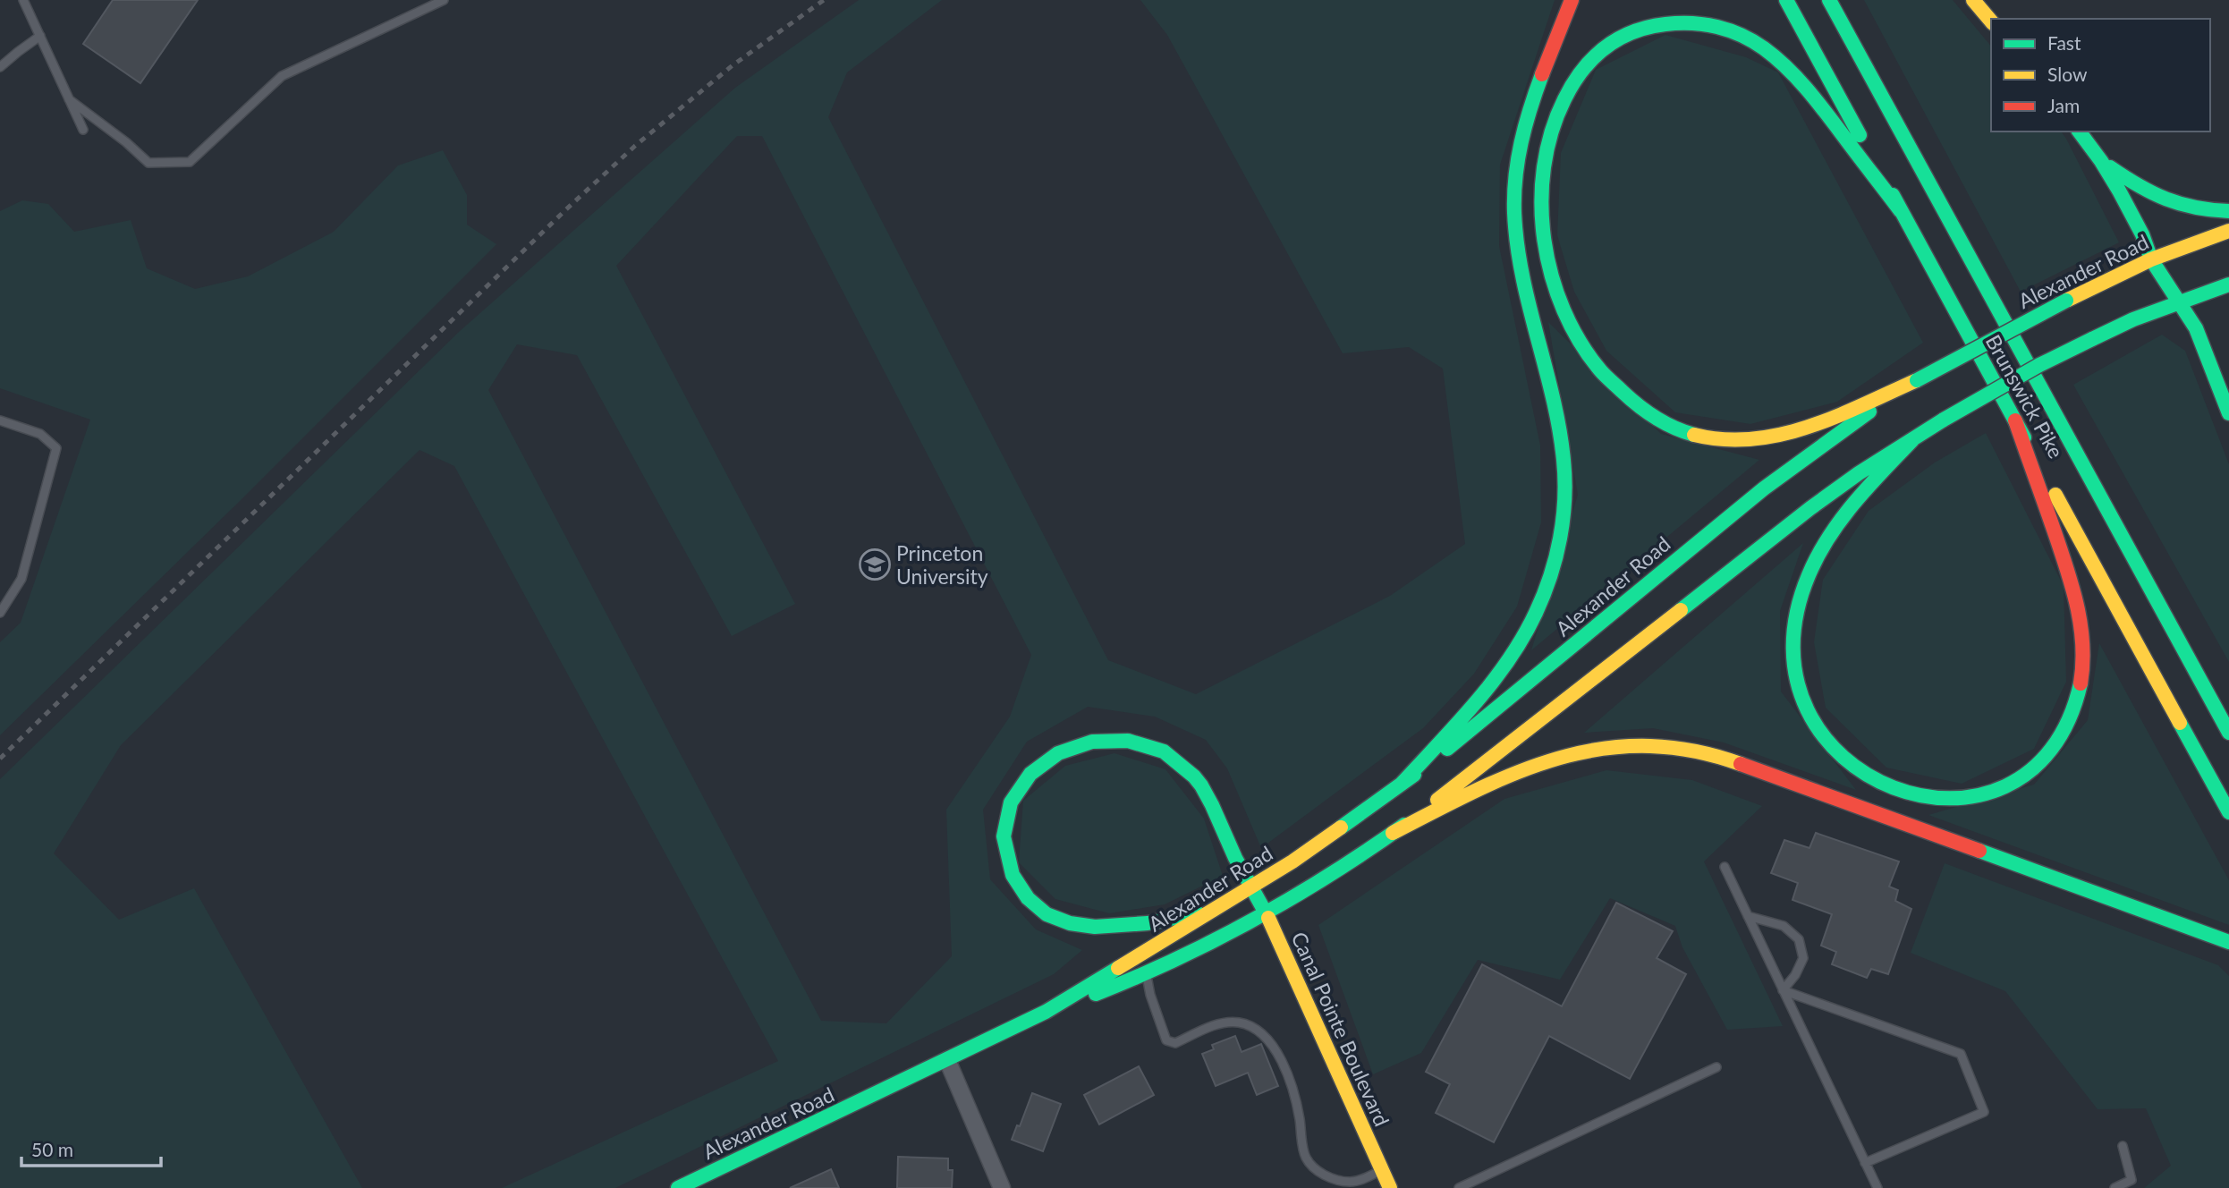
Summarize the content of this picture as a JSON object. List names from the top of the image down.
{
  "streets": {
    "main road": ["Alexander Road", "Brunswick Pike", "Canal Pointe Boulevard"]
  },
  "crossings": [
    ["Alexander Road", "Canal Pointe Boulevard"]
  ],
  "places": {
    "school or university": ["Princeton University"]
  },
  "legend": ["Fast", "Slow", "Jam"],
  "scale_bar": "50 m"
}
